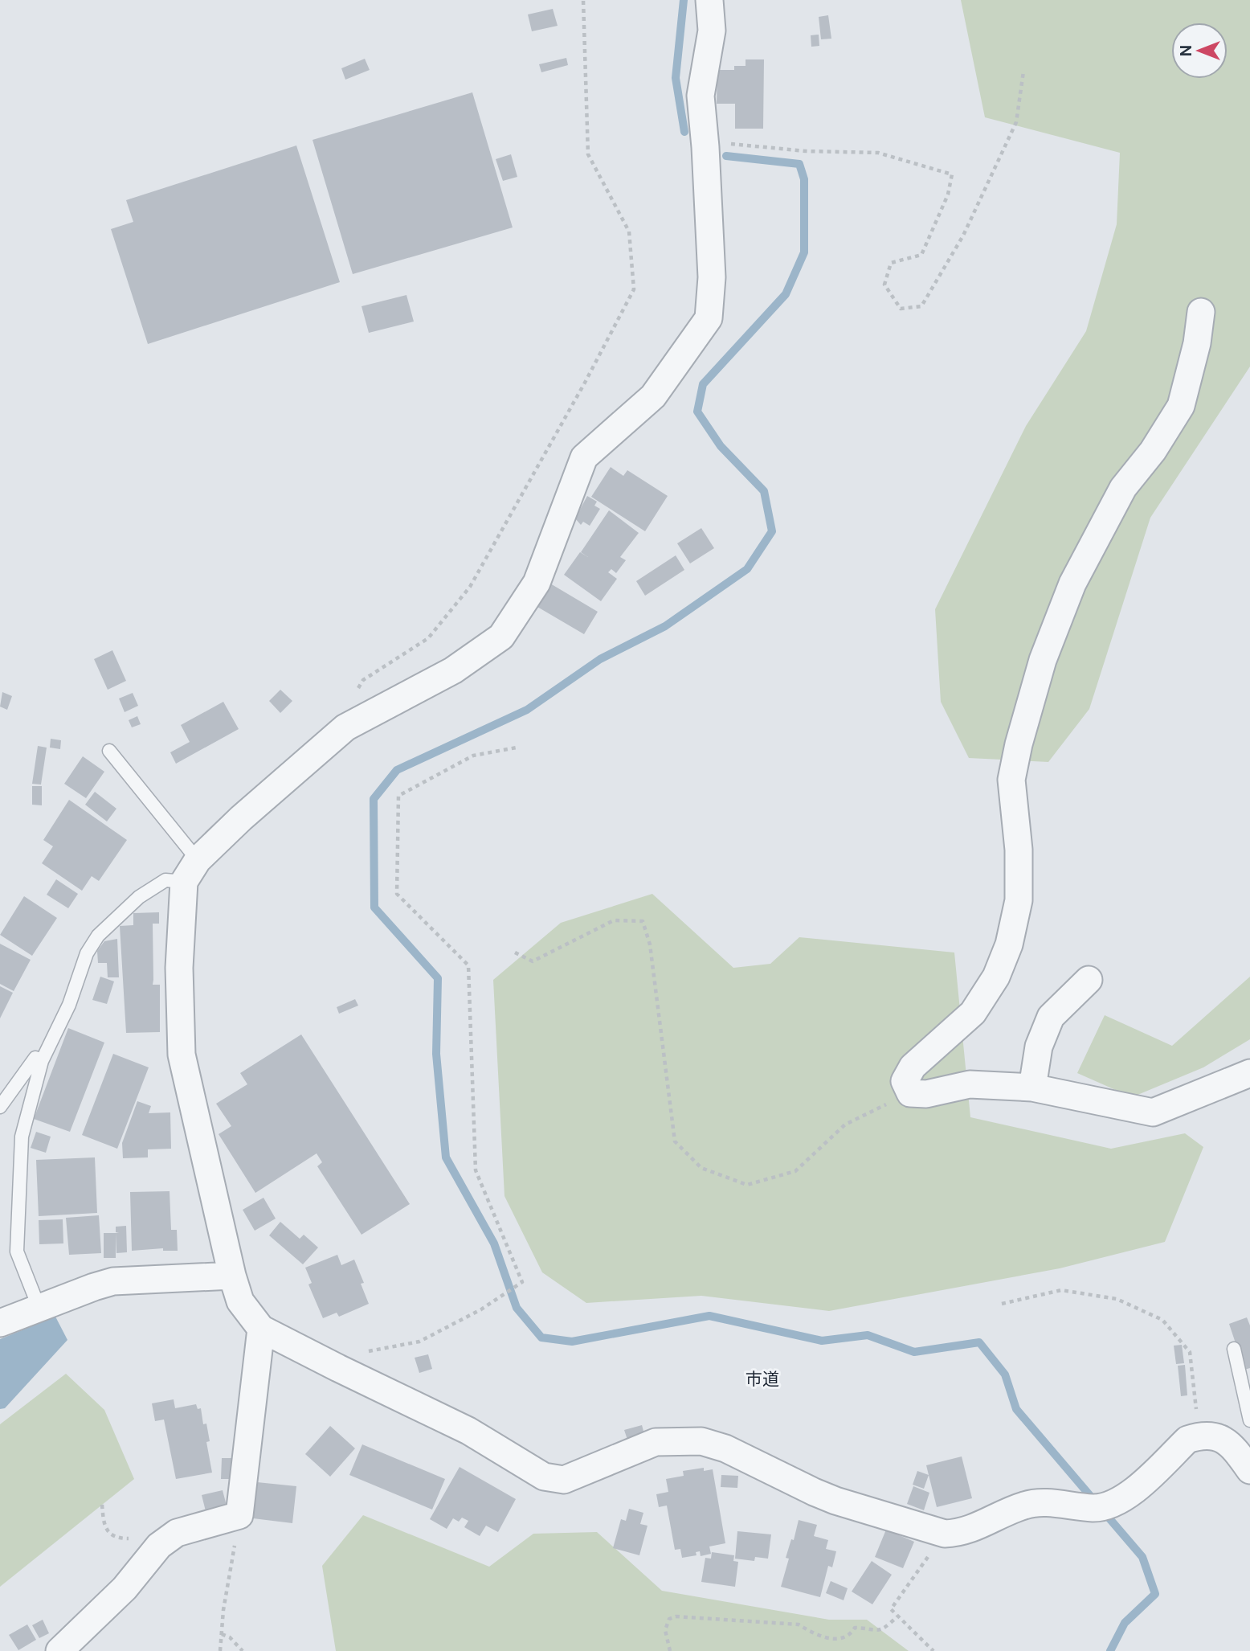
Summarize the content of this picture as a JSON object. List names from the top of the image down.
{
  "districts": ["市道"],
  "north": "left"
}
